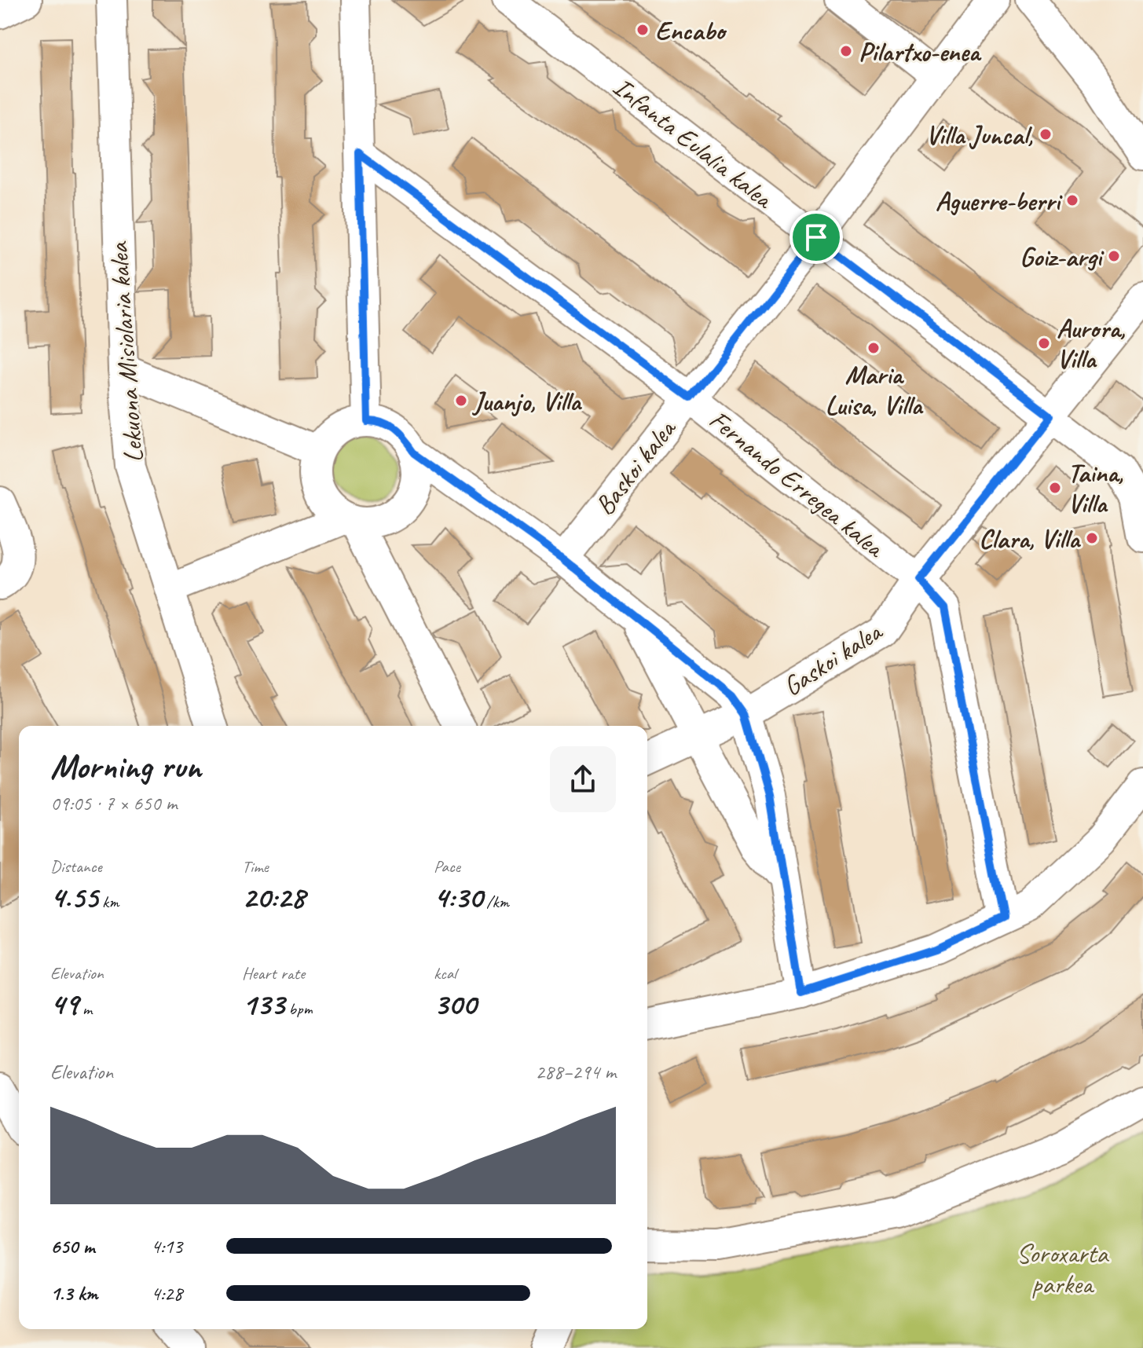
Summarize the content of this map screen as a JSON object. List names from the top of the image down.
{
  "streets": {
    "street": [
      "Infanta Eulalia kalea",
      "Lekuona Misiolaria kalea",
      "Baskoi kalea",
      "Fernando Erregea kalea",
      "Gaskoi kalea"
    ]
  },
  "crossings": [
    ["Infanta Eulalia kalea", "Baskoi kalea"],
    ["Infanta Eulalia kalea", "Gaskoi kalea"],
    ["Baskoi kalea", "Fernando Erregea kalea"],
    ["Fernando Erregea kalea", "Gaskoi kalea"]
  ],
  "parks": ["Soroxarta parkea"],
  "places": [
    "Encabo",
    "Pilartxo-enea",
    "Villa Juncal,",
    "Aguerre-berri",
    "Goiz-argi",
    "Aurora, Villa",
    "Maria Luisa, Villa",
    "Juanjo, Villa",
    "Taina, Villa",
    "Clara, Villa"
  ],
  "page": {
    "heading": ["Morning run", "09:05 · 7 × 650 m"],
    "stats": [
      ["Distance", "4.55 km"],
      ["Time", "20:28"],
      ["Pace", "4:30 /km"],
      ["Elevation", "49 m"],
      ["Heart rate", "133 bpm"],
      ["kcal", "300"]
    ],
    "chart": ["Elevation", "288–294 m"],
    "list": [
      {
        "name": "650 m",
        "note": "4:13"
      },
      {
        "name": "1.3 km",
        "note": "4:28"
      }
    ]
  }
}
